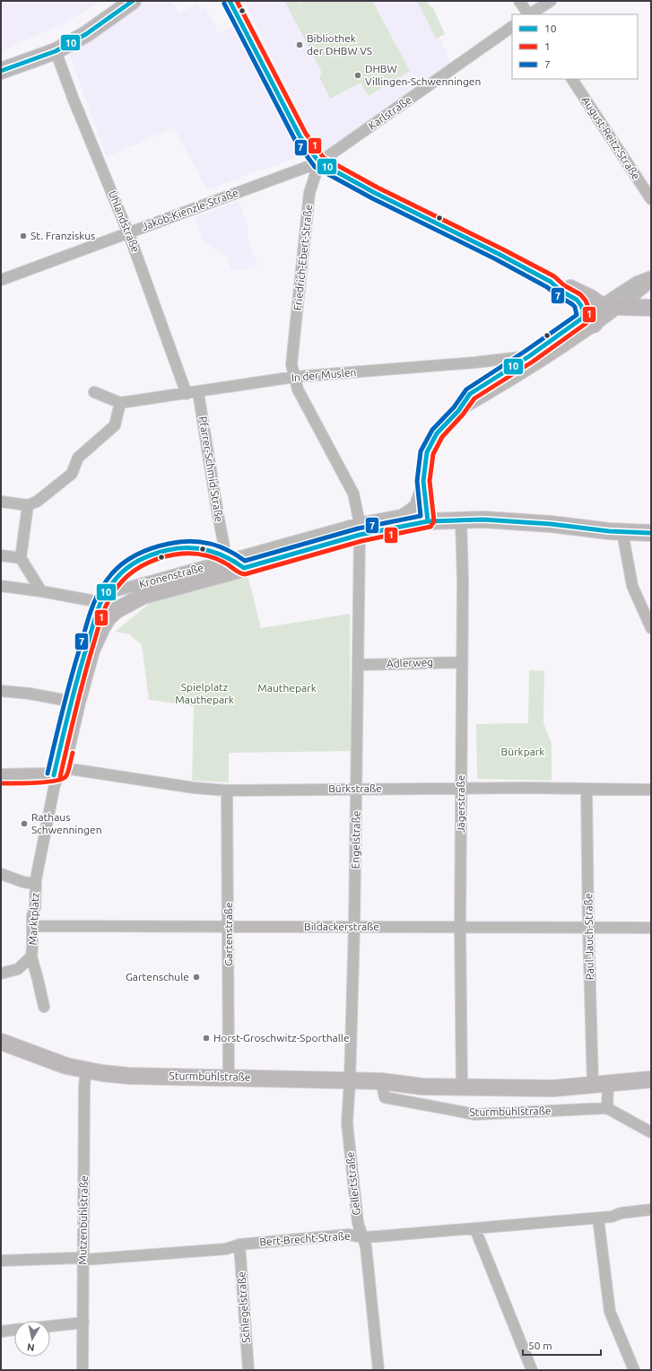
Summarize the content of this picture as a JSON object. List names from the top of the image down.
{
  "streets": {
    "main road": ["Kronenstraße", "Sturmbühlstraße"],
    "street": [
      "Karlstraße",
      "August-Reitz-Straße",
      "Jakob-Kienzle-Straße",
      "Uhlandstraße",
      "Friedrich-Ebert-Straße",
      "In der Muslen",
      "Pfarrer-Schmid-Straße",
      "Adlerweg",
      "Bürkstraße",
      "Jägerstraße",
      "Engelstraße",
      "Marktplatz",
      "Bildackerstraße",
      "Gartenstraße",
      "Paul-Jauch-Straße",
      "Gellertstraße",
      "Mutzenbühlstraße",
      "Bert-Brecht-Straße",
      "Schlegelstraße"
    ]
  },
  "crossings": [
    ["Karlstraße", "Jakob-Kienzle-Straße"],
    ["Karlstraße", "Friedrich-Ebert-Straße"],
    ["Jakob-Kienzle-Straße", "Uhlandstraße"],
    ["Jakob-Kienzle-Straße", "Friedrich-Ebert-Straße"],
    ["Uhlandstraße", "In der Muslen"],
    ["Friedrich-Ebert-Straße", "In der Muslen"],
    ["Friedrich-Ebert-Straße", "Kronenstraße"],
    ["Friedrich-Ebert-Straße", "Engelstraße"],
    ["In der Muslen", "Pfarrer-Schmid-Straße"],
    ["Kronenstraße", "Jägerstraße"],
    ["Kronenstraße", "Engelstraße"],
    ["Adlerweg", "Jägerstraße"],
    ["Adlerweg", "Engelstraße"],
    ["Bürkstraße", "Jägerstraße"],
    ["Bürkstraße", "Engelstraße"],
    ["Bürkstraße", "Marktplatz"],
    ["Bürkstraße", "Gartenstraße"],
    ["Bürkstraße", "Paul-Jauch-Straße"],
    ["Jägerstraße", "Bildackerstraße"],
    ["Jägerstraße", "Sturmbühlstraße"],
    ["Engelstraße", "Bildackerstraße"],
    ["Engelstraße", "Sturmbühlstraße"],
    ["Engelstraße", "Gellertstraße"],
    ["Marktplatz", "Bildackerstraße"],
    ["Bildackerstraße", "Gartenstraße"],
    ["Bildackerstraße", "Paul-Jauch-Straße"],
    ["Gartenstraße", "Sturmbühlstraße"],
    ["Paul-Jauch-Straße", "Sturmbühlstraße"],
    ["Sturmbühlstraße", "Gellertstraße"],
    ["Sturmbühlstraße", "Mutzenbühlstraße"],
    ["Gellertstraße", "Bert-Brecht-Straße"],
    ["Mutzenbühlstraße", "Bert-Brecht-Straße"],
    ["Bert-Brecht-Straße", "Schlegelstraße"]
  ],
  "parks": ["Spielplatz Mauthepark", "Mauthepark", "Bürkpark"],
  "places": [
    "Bibliothek der DHBW VS",
    "DHBW Villingen-Schwenningen",
    "St. Franziskus",
    "Rathaus Schwenningen",
    "Gartenschule",
    "Horst-Groschwitz-Sporthalle"
  ],
  "lines": ["transit line 10", "transit line 1", "transit line 7"],
  "legend": ["10", "1", "7"],
  "scale_bar": "50 m",
  "north": "bottom"
}
